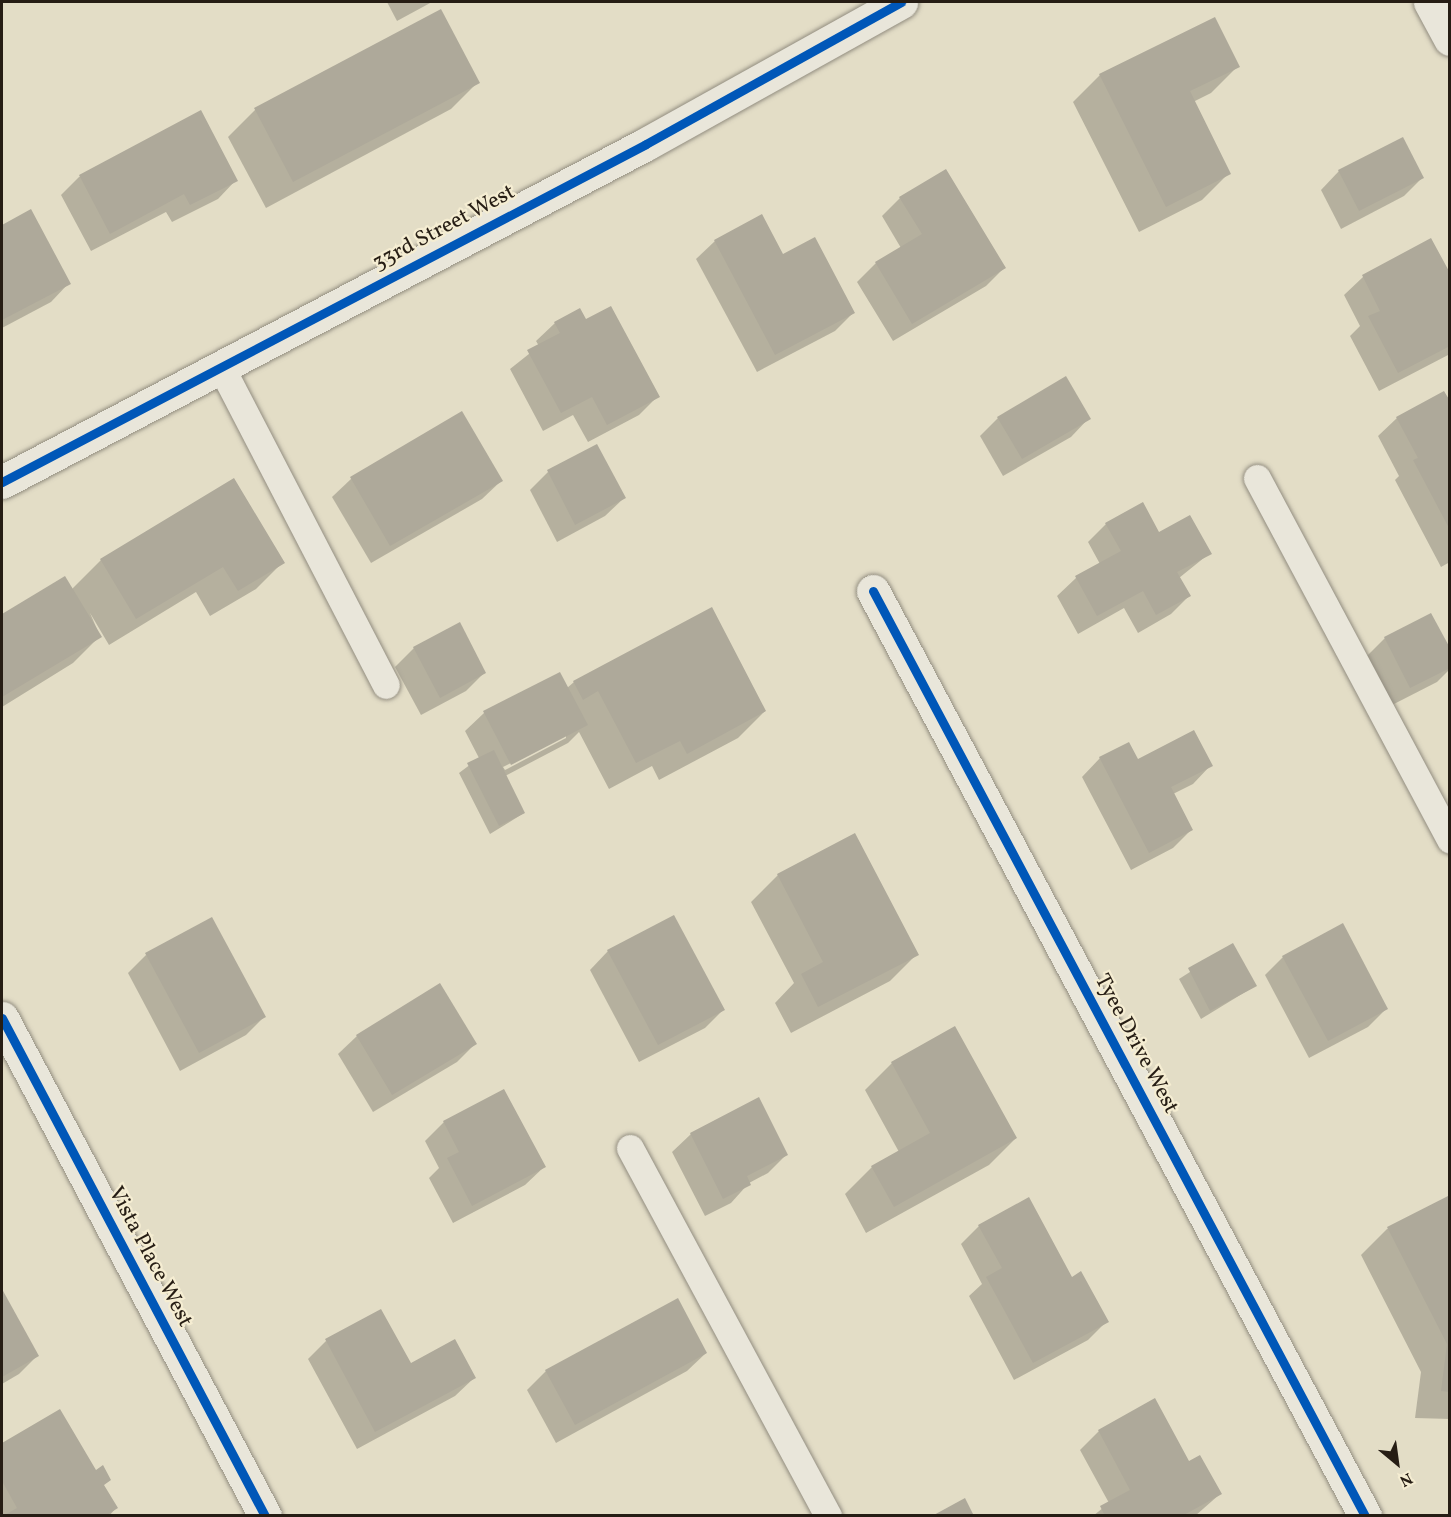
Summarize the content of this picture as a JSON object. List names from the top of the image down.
{
  "streets": {
    "street": ["33rd Street West", "Tyee Drive West", "Vista Place West"]
  },
  "north": "bottom right"
}
